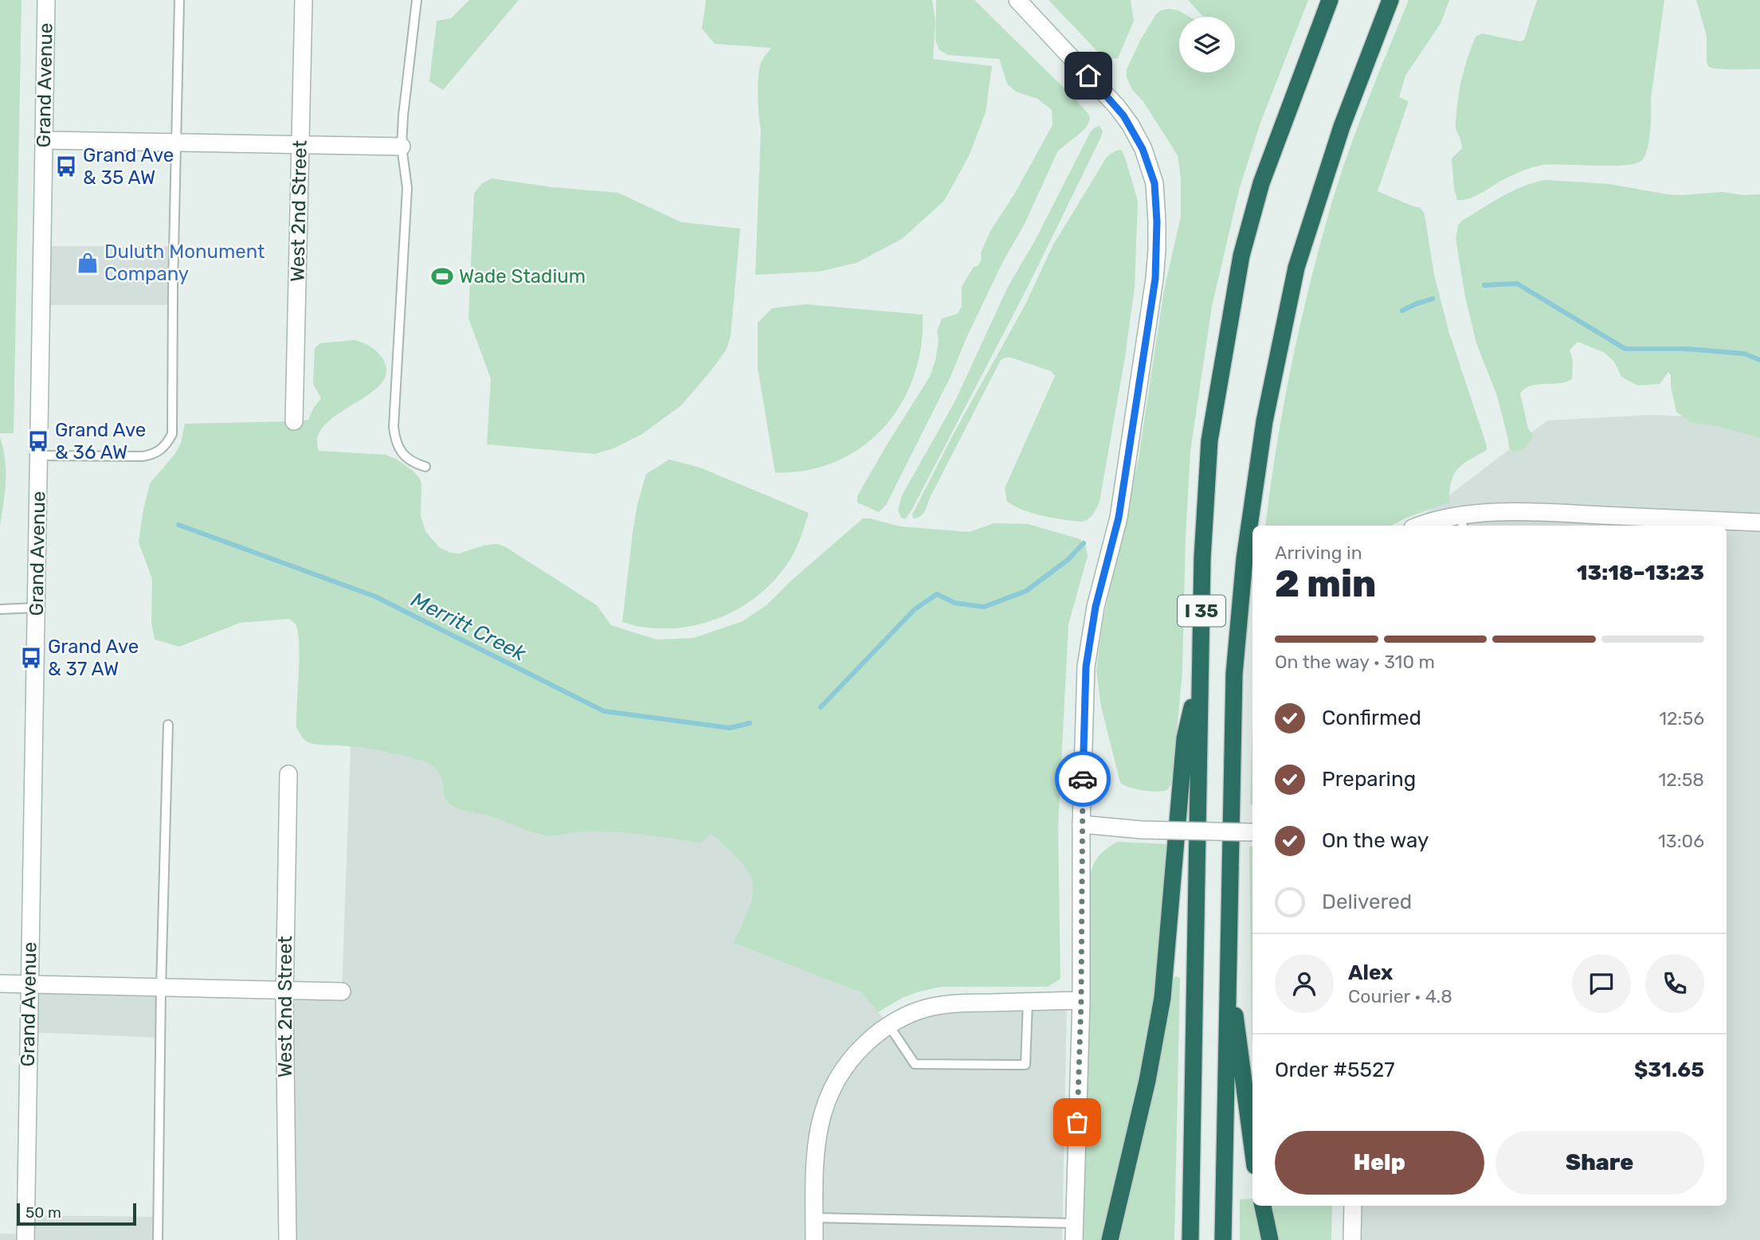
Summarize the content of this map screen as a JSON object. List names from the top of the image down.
{
  "streets": {
    "highway": ["I 35"],
    "street": ["Grand Avenue", "West 2nd Street"]
  },
  "water": ["Merritt Creek"],
  "places": {
    "bus stop": ["Grand Ave & 35 AW", "Grand Ave & 36 AW", "Grand Ave & 37 AW"],
    "shop": ["Duluth Monument Company"],
    "sports": ["Wade Stadium"]
  },
  "scale_bar": "50 m",
  "page": {
    "heading": ["2 min", "Arriving in", "13:18–13:23"],
    "panel": [
      "Alex",
      "Courier · 4.8",
      "Order #5527",
      "$31.65"
    ],
    "bar": "On the way · 310 m",
    "list": [
      ["Confirmed", "12:56"],
      ["Preparing", "12:58"],
      ["On the way", "13:06"],
      "Delivered"
    ],
    "buttons": ["Help", "Share"],
    "scale": "50 m"
  }
}
